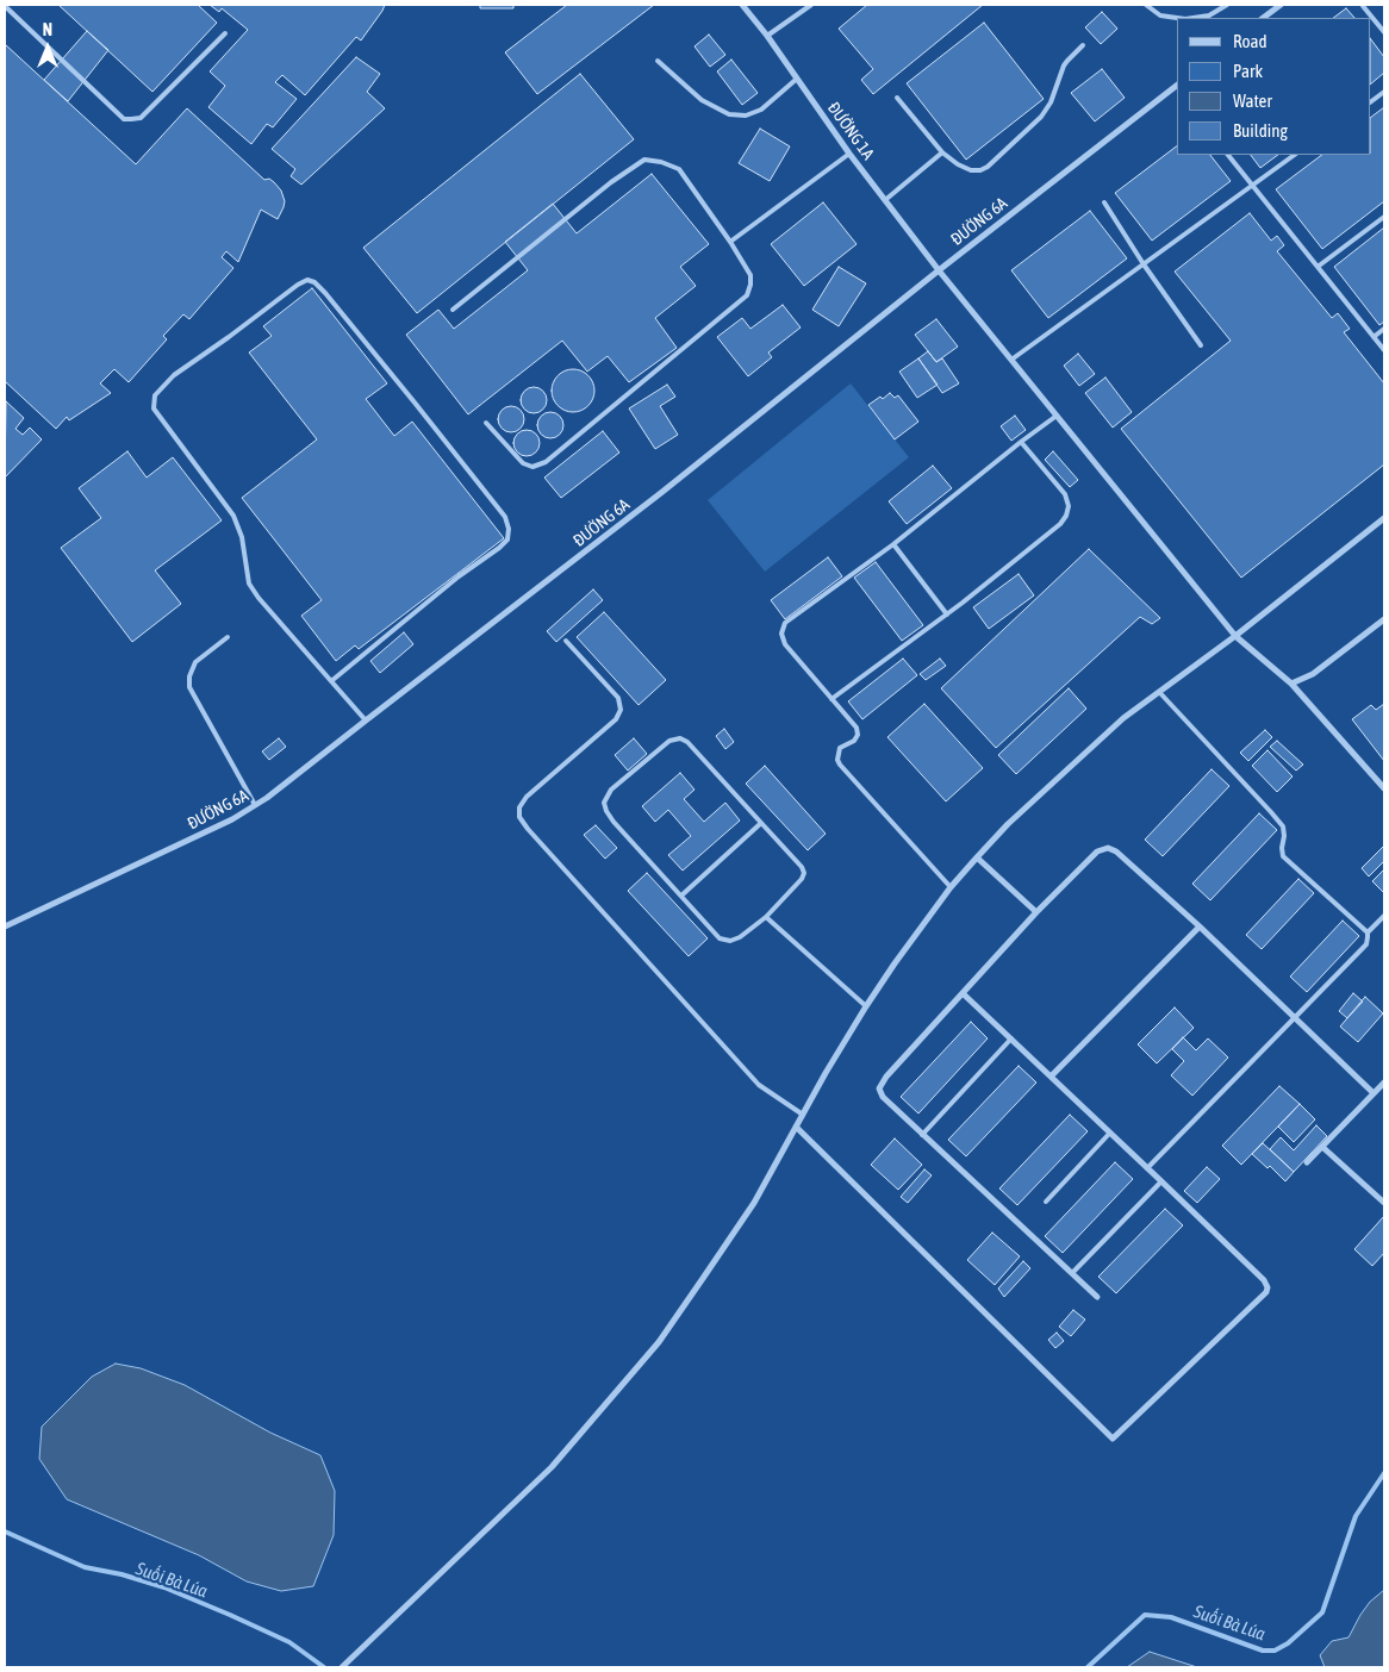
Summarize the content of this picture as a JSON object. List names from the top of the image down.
{
  "streets": {
    "street": ["ĐƯỜNG 1A", "ĐƯỜNG 6A"]
  },
  "crossings": [
    ["ĐƯỜNG 1A", "ĐƯỜNG 6A"]
  ],
  "water": ["Suối Bà Lúa"],
  "legend": [
    "Road",
    "Park",
    "Water",
    "Building"
  ],
  "north": "top"
}
